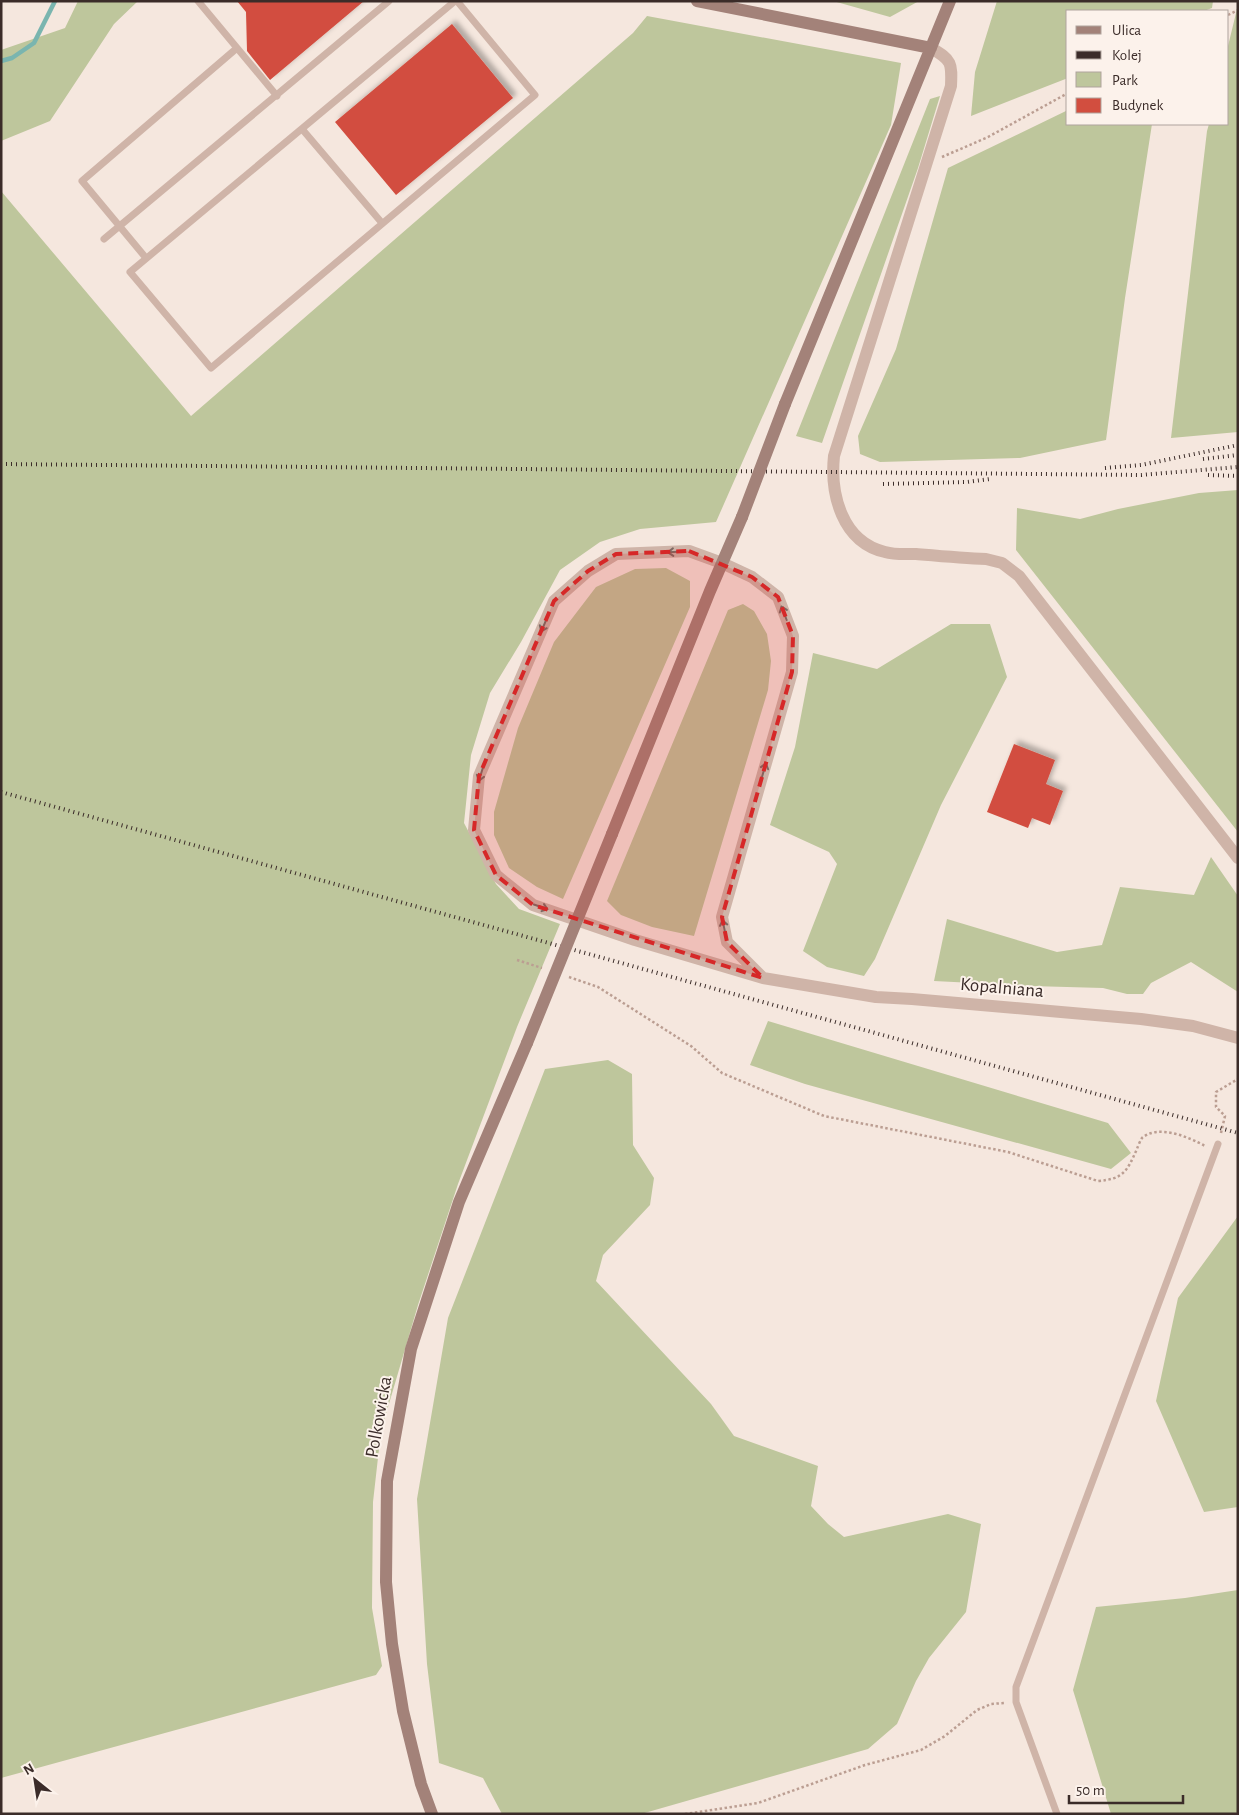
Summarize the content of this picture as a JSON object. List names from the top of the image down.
{
  "streets": {
    "main road": ["Polkowicka"],
    "street": ["Kopalniana"]
  },
  "crossings": [
    ["Kopalniana", "Polkowicka"]
  ],
  "legend": [
    "Ulica",
    "Kolej",
    "Park",
    "Budynek"
  ],
  "scale_bar": "50 m",
  "north": "top left"
}
